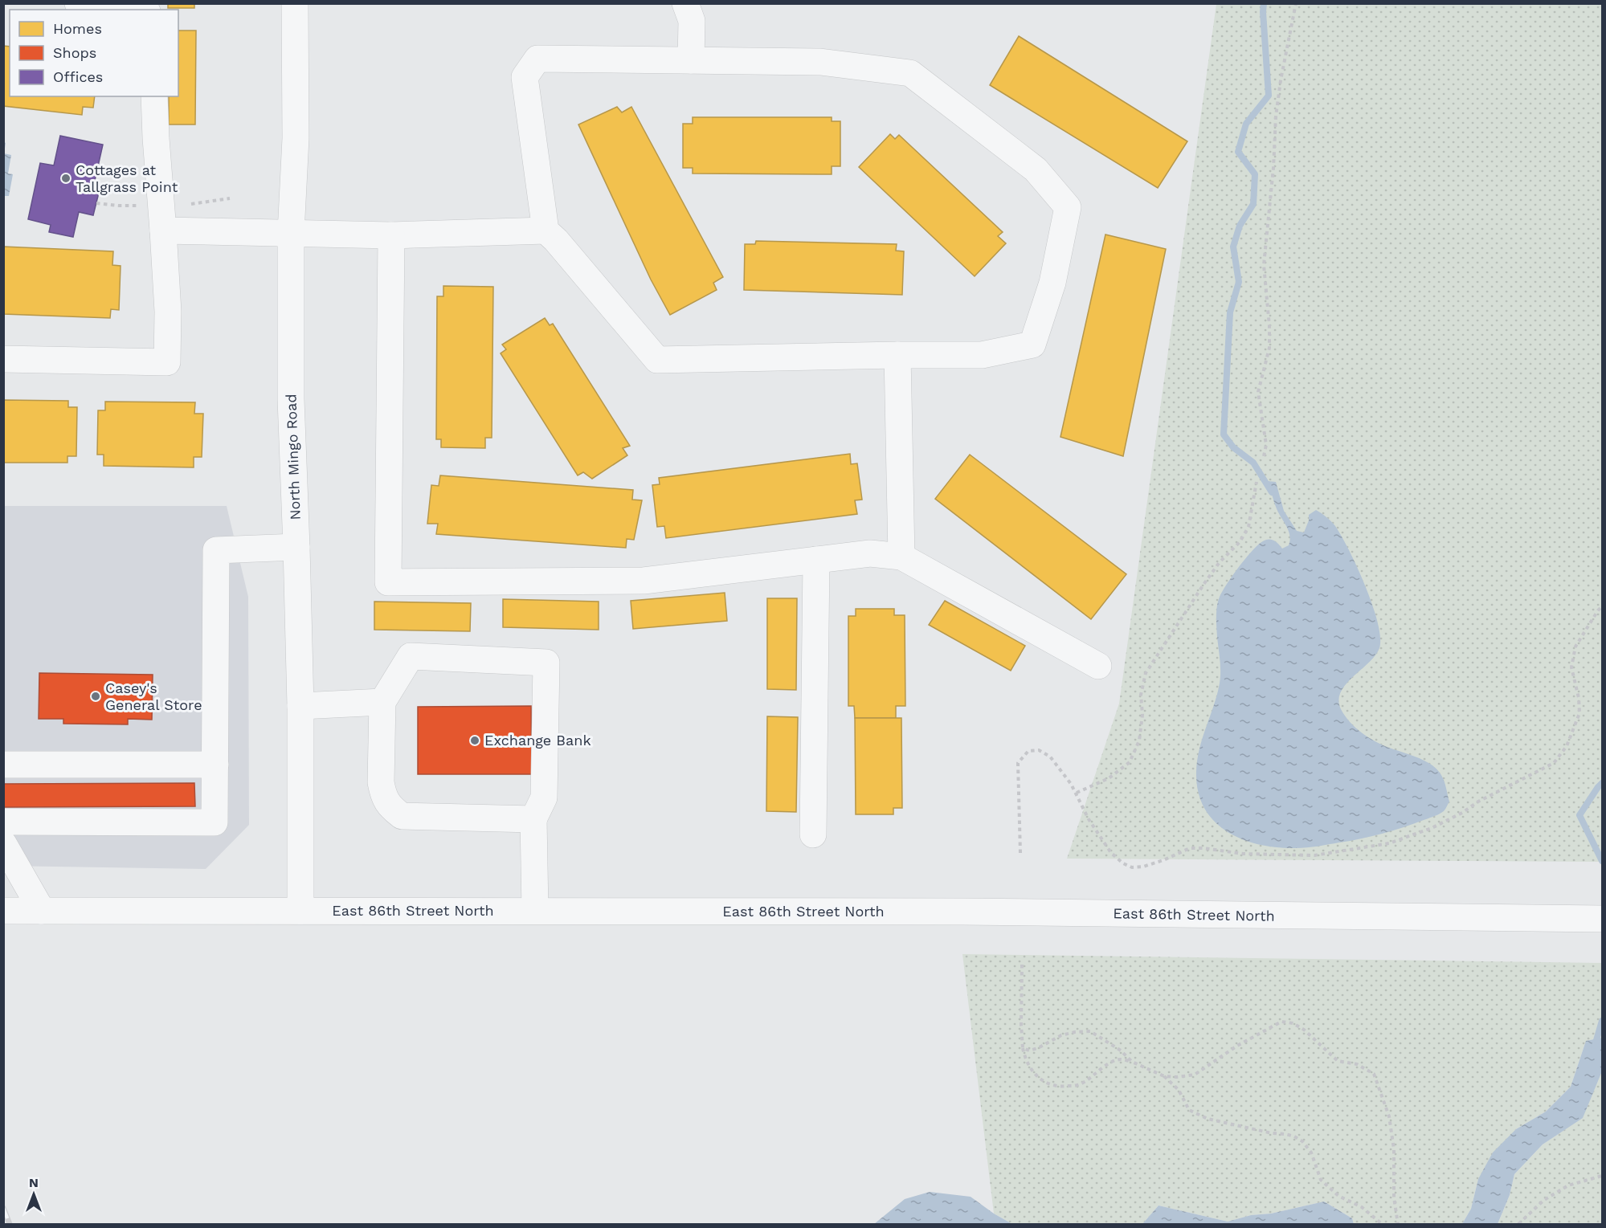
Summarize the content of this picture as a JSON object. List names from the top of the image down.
{
  "streets": {
    "street": ["North Mingo Road", "East 86th Street North"]
  },
  "crossings": [
    ["North Mingo Road", "East 86th Street North"]
  ],
  "places": ["Cottages at Tallgrass Point", "Casey's General Store", "Exchange Bank"],
  "legend": ["Homes", "Shops", "Offices"],
  "north": "top"
}
